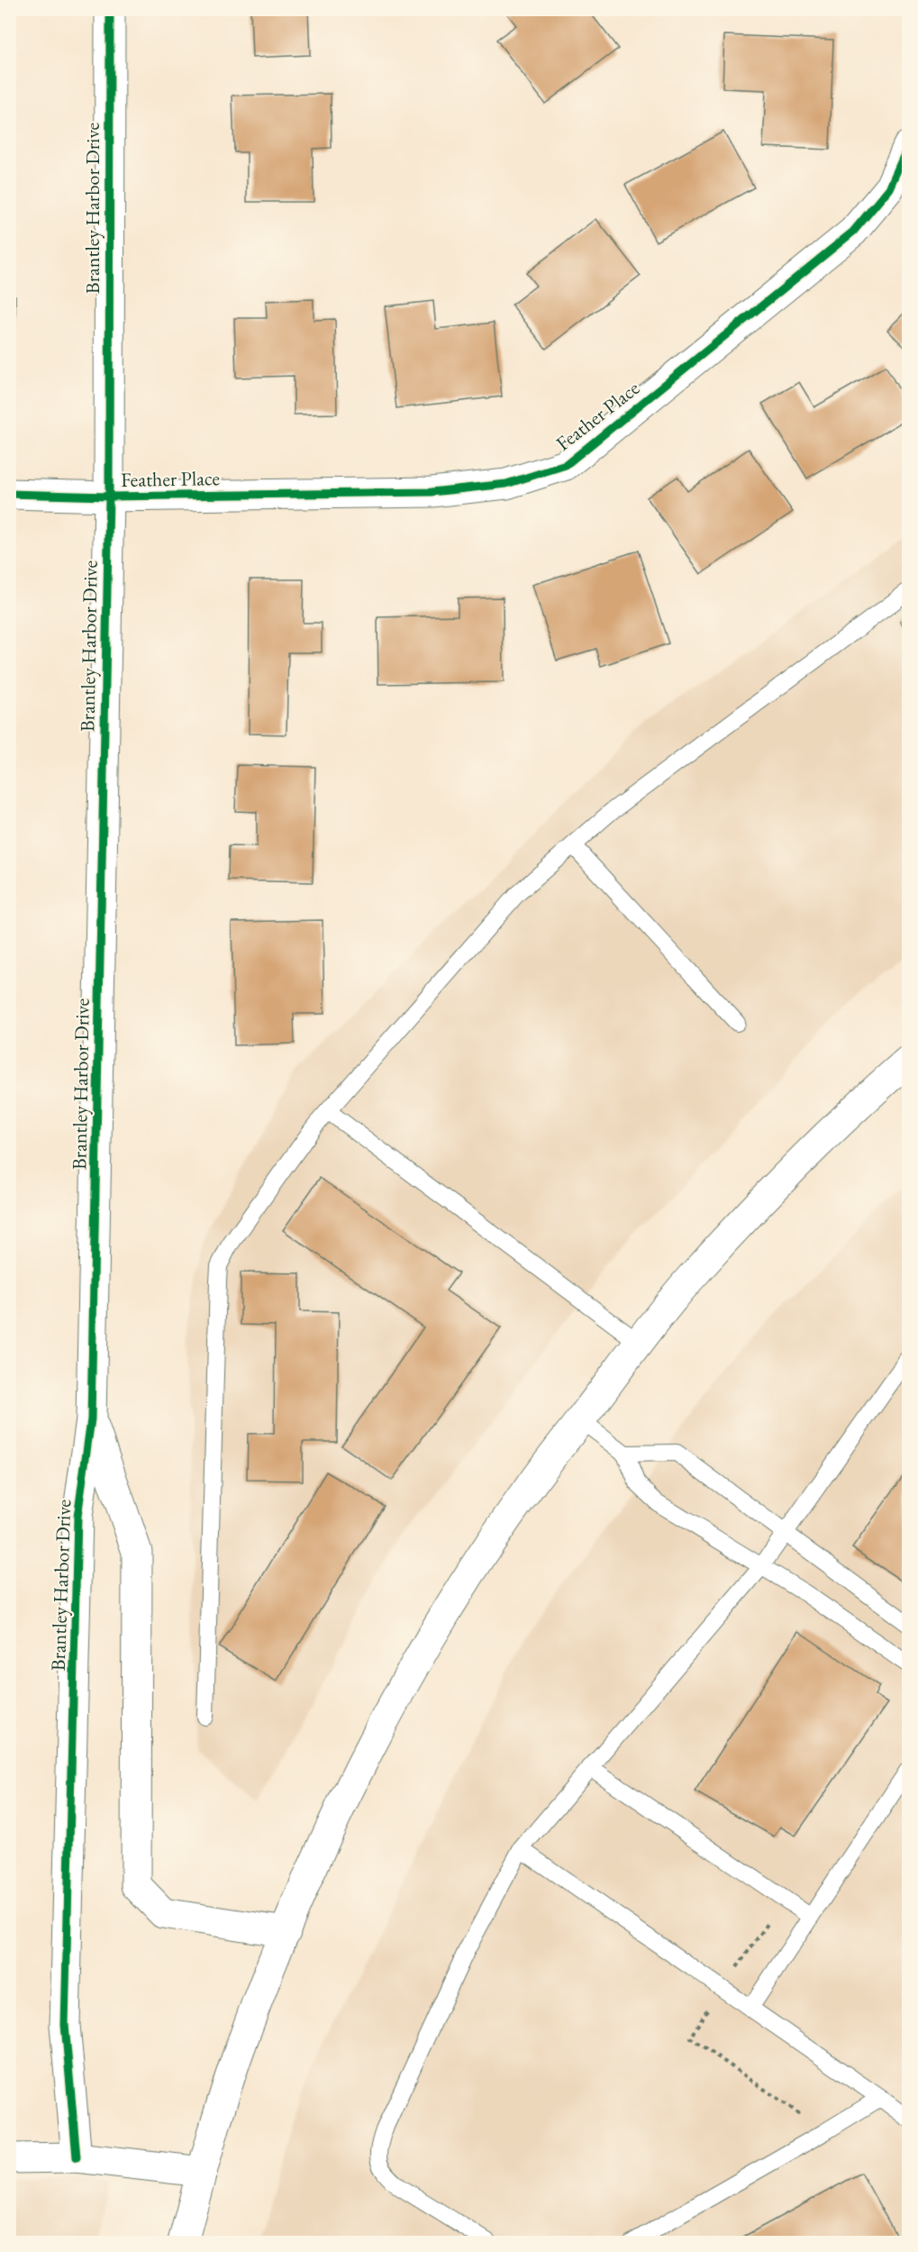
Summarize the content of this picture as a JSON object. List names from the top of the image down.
{
  "streets": {
    "street": ["Brantley Harbor Drive", "Feather Place"]
  },
  "crossings": [
    ["Brantley Harbor Drive", "Feather Place"]
  ]
}
